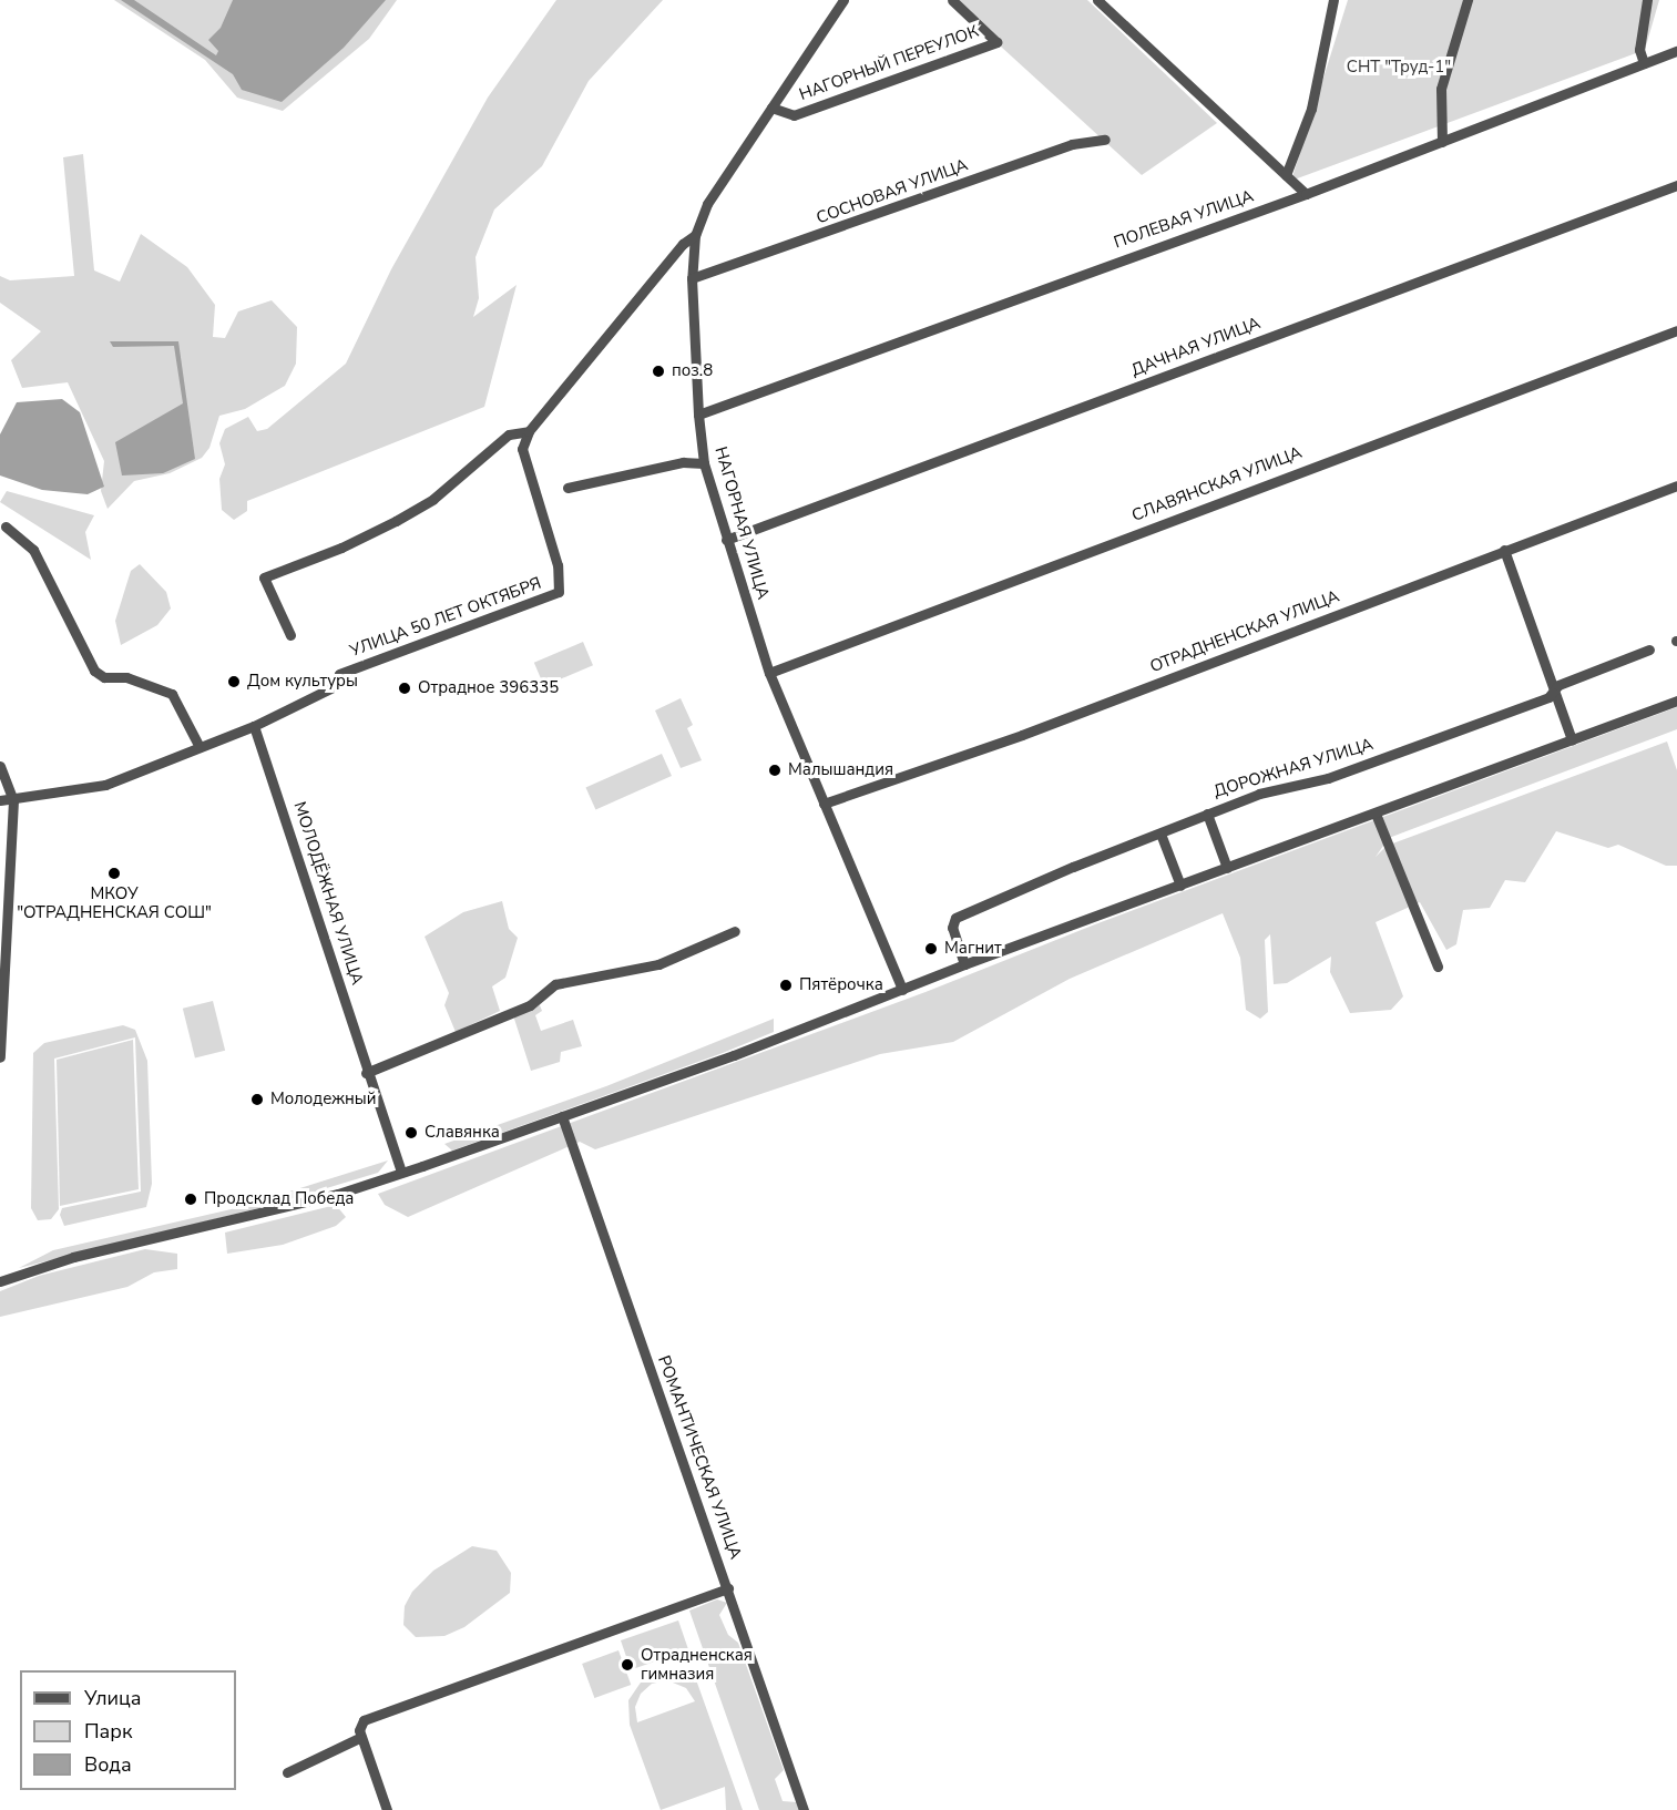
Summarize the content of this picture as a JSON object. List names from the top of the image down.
{
  "streets": {
    "street": [
      "НАГОРНЫЙ ПЕРЕУЛОК",
      "СОСНОВАЯ УЛИЦА",
      "ПОЛЕВАЯ УЛИЦА",
      "ДАЧНАЯ УЛИЦА",
      "СЛАВЯНСКАЯ УЛИЦА",
      "НАГОРНАЯ УЛИЦА",
      "УЛИЦА 50 ЛЕТ ОКТЯБРЯ",
      "ОТРАДНЕНСКАЯ УЛИЦА",
      "ДОРОЖНАЯ УЛИЦА",
      "МОЛОДЁЖНАЯ УЛИЦА",
      "РОМАНТИЧЕСКАЯ УЛИЦА"
    ]
  },
  "crossings": [
    ["НАГОРНЫЙ ПЕРЕУЛОК", "НАГОРНАЯ УЛИЦА"],
    ["СОСНОВАЯ УЛИЦА", "НАГОРНАЯ УЛИЦА"],
    ["ПОЛЕВАЯ УЛИЦА", "НАГОРНАЯ УЛИЦА"],
    ["ДАЧНАЯ УЛИЦА", "НАГОРНАЯ УЛИЦА"],
    ["СЛАВЯНСКАЯ УЛИЦА", "НАГОРНАЯ УЛИЦА"],
    ["НАГОРНАЯ УЛИЦА", "ОТРАДНЕНСКАЯ УЛИЦА"],
    ["УЛИЦА 50 ЛЕТ ОКТЯБРЯ", "МОЛОДЁЖНАЯ УЛИЦА"]
  ],
  "parks": ["СНТ \"Труд-1\""],
  "places": [
    "поз.8",
    "Дом культуры",
    "Отрадное 396335",
    "Малышандия",
    "МКОУ \"ОТРАДНЕНСКАЯ СОШ\"",
    "Магнит",
    "Пятёрочка",
    "Молодежный",
    "Славянка",
    "Продсклад Победа",
    "Отрадненская гимназия"
  ],
  "legend": ["Улица", "Парк", "Вода"]
}
